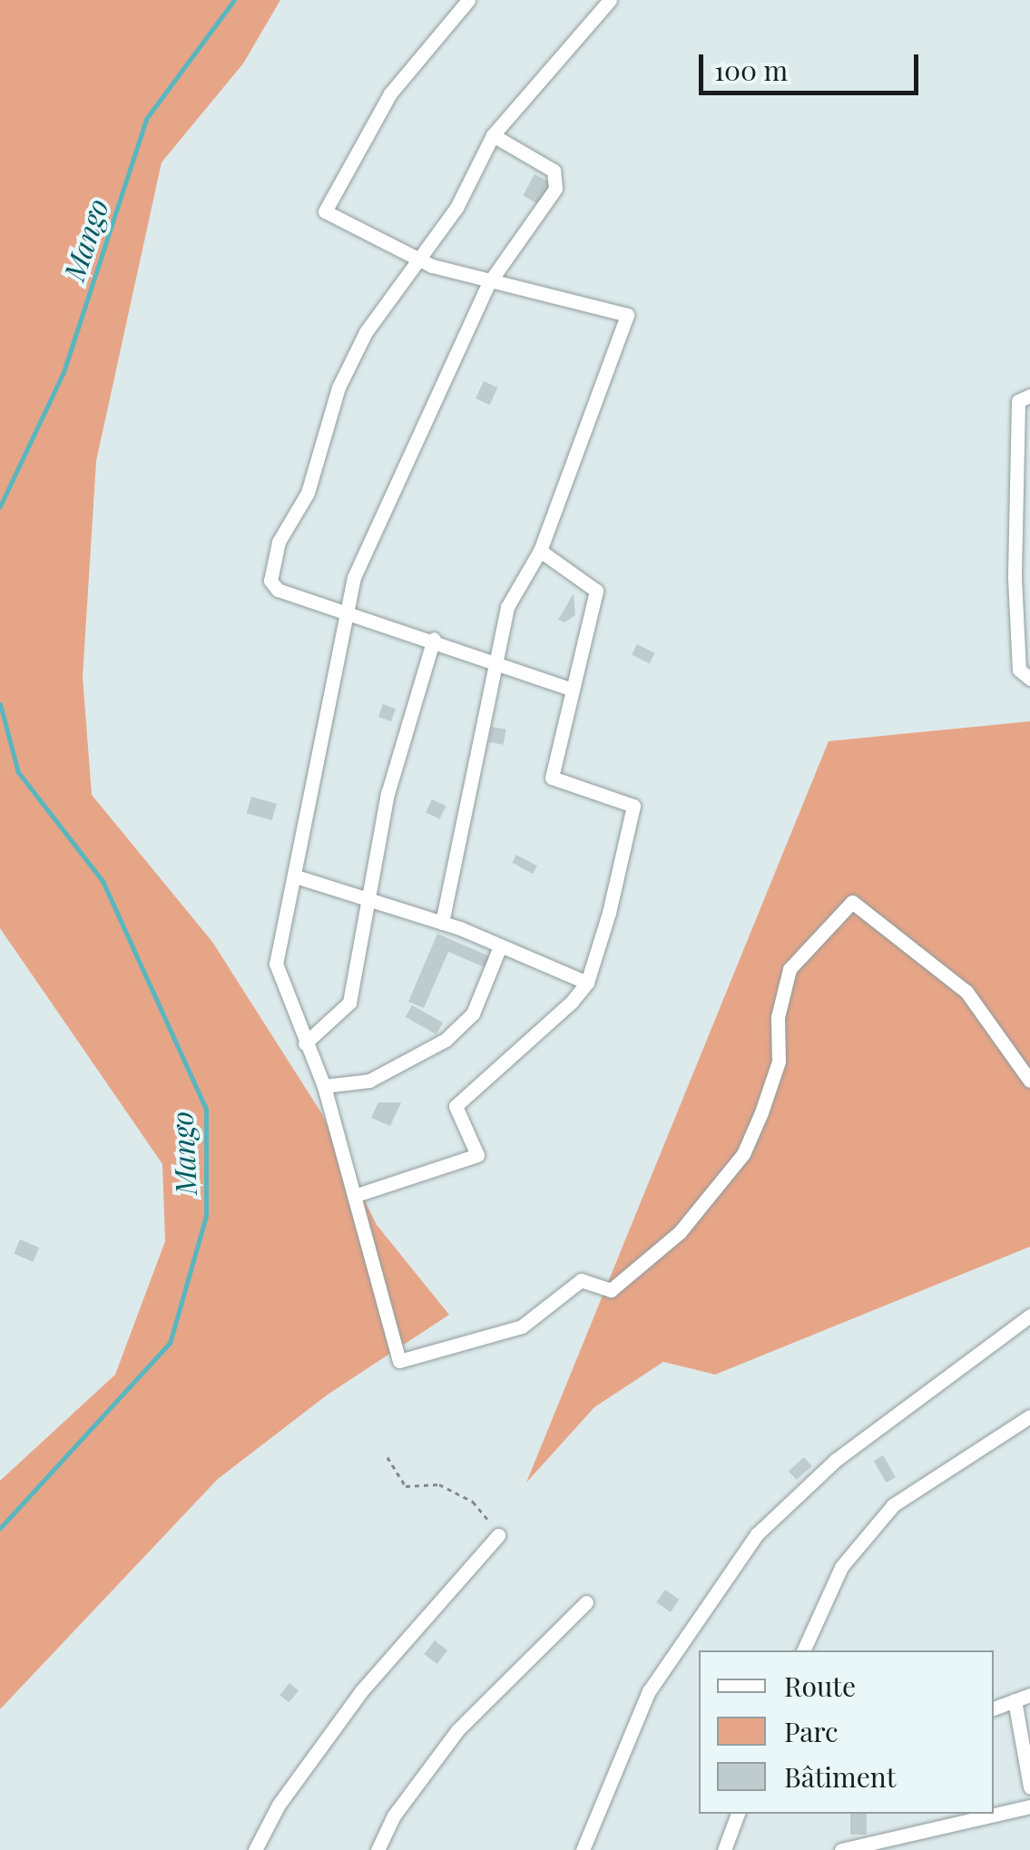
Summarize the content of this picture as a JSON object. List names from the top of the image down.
{
  "water": ["Mango"],
  "legend": ["Route", "Parc", "Bâtiment"],
  "scale_bar": "100 m"
}
